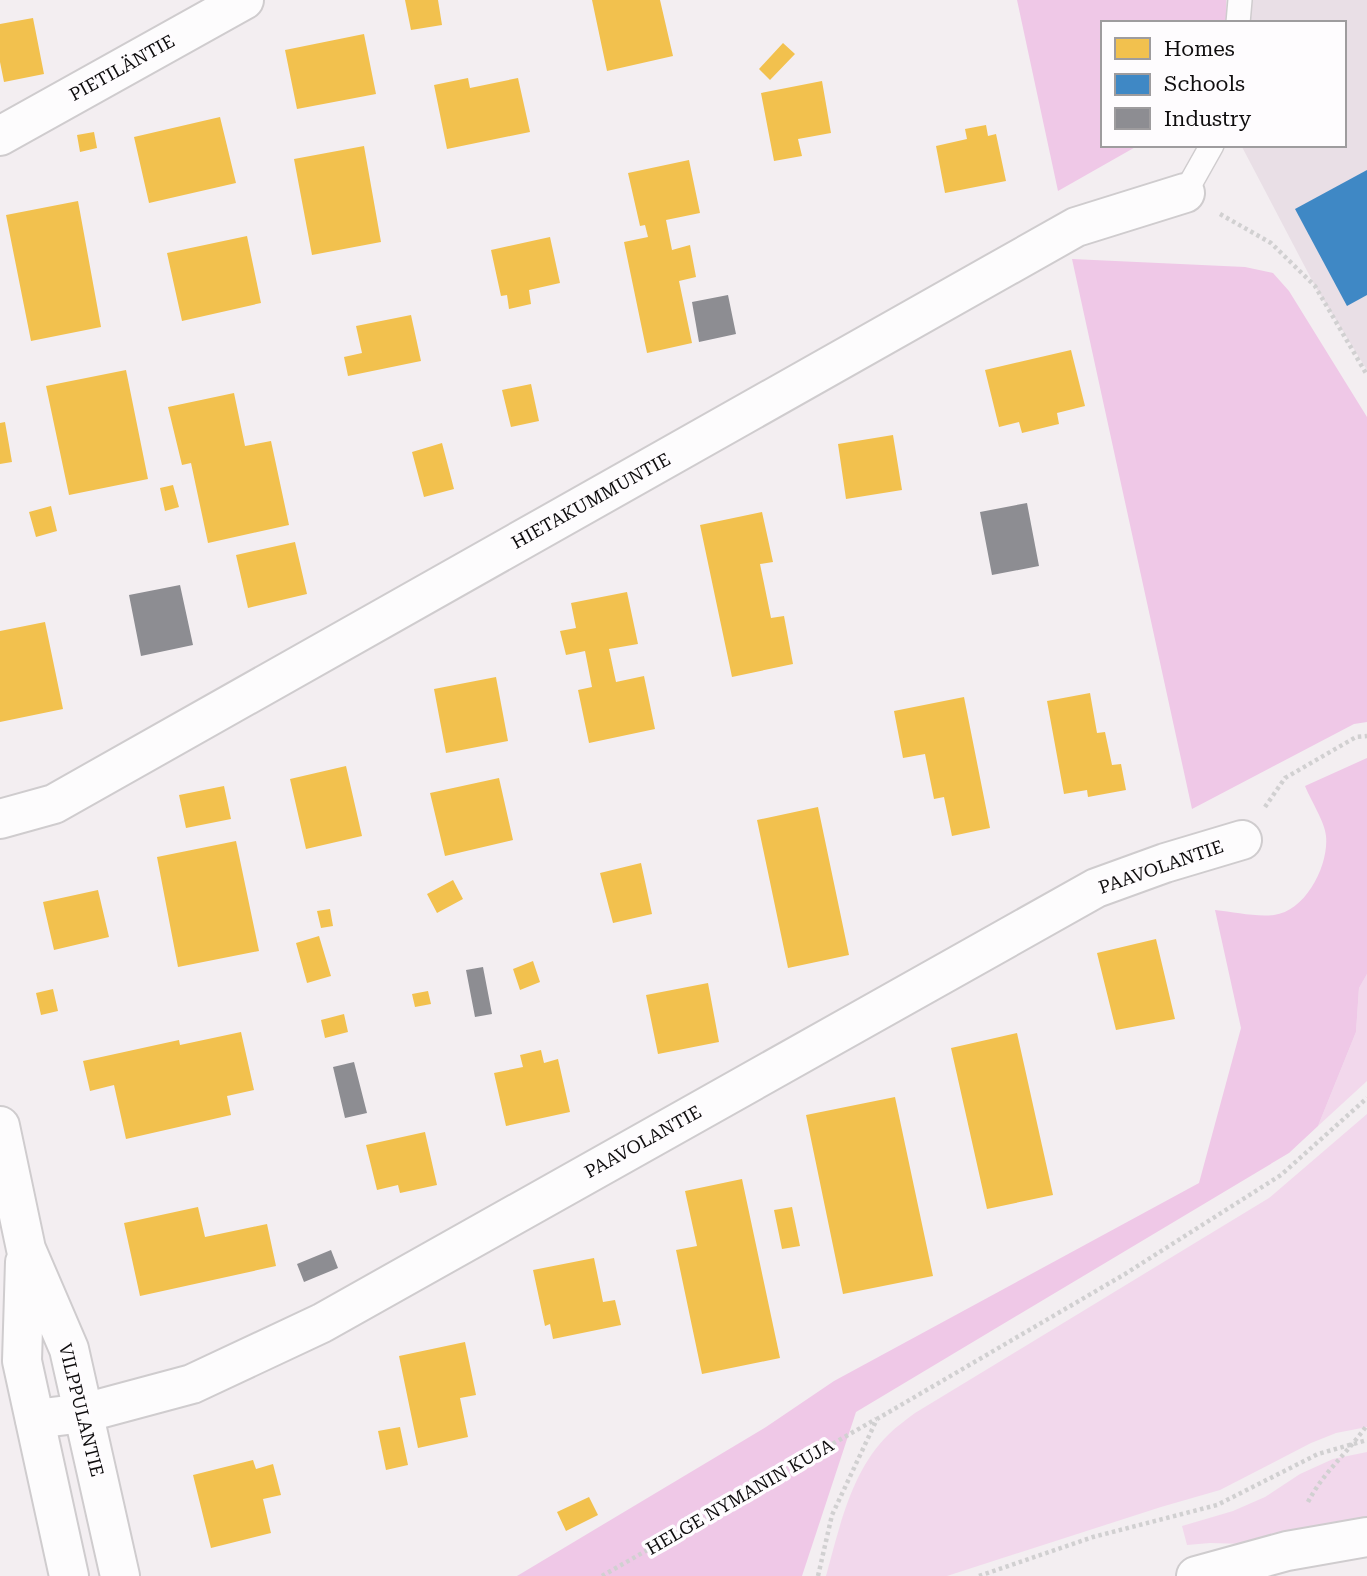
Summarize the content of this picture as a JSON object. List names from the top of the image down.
{
  "streets": {
    "street": [
      "PIETILÄNTIE",
      "HIETAKUMMUNTIE",
      "PAAVOLANTIE",
      "VILPPULANTIE"
    ],
    "path": ["HELGE NYMANIN KUJA"]
  },
  "crossings": [
    ["PAAVOLANTIE", "VILPPULANTIE"]
  ],
  "legend": ["Homes", "Schools", "Industry"]
}
